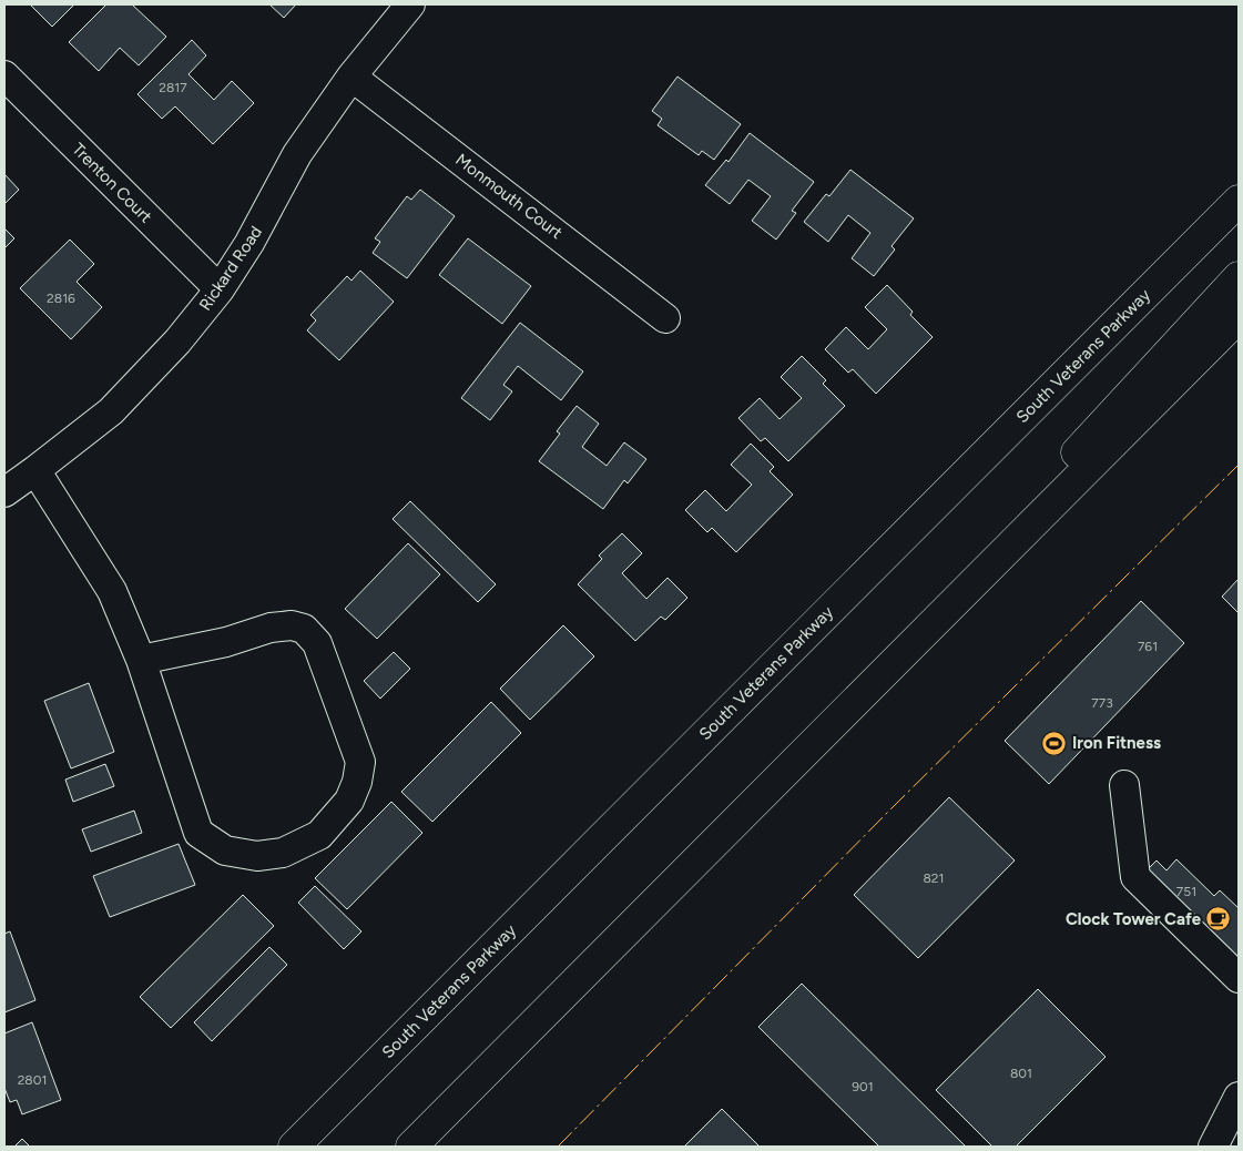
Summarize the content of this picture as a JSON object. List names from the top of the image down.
{
  "streets": {
    "highway": ["South Veterans Parkway"],
    "street": ["Trenton Court", "Monmouth Court", "Rickard Road"]
  },
  "crossings": [
    ["Trenton Court", "Rickard Road"],
    ["Monmouth Court", "Rickard Road"]
  ],
  "places": {
    "sports": ["Iron Fitness"],
    "cafe": ["Clock Tower Cafe"]
  },
  "house_numbers": [
    "2817",
    "2816",
    "761",
    "773",
    "821",
    "751",
    "801",
    "2801",
    "901"
  ]
}
